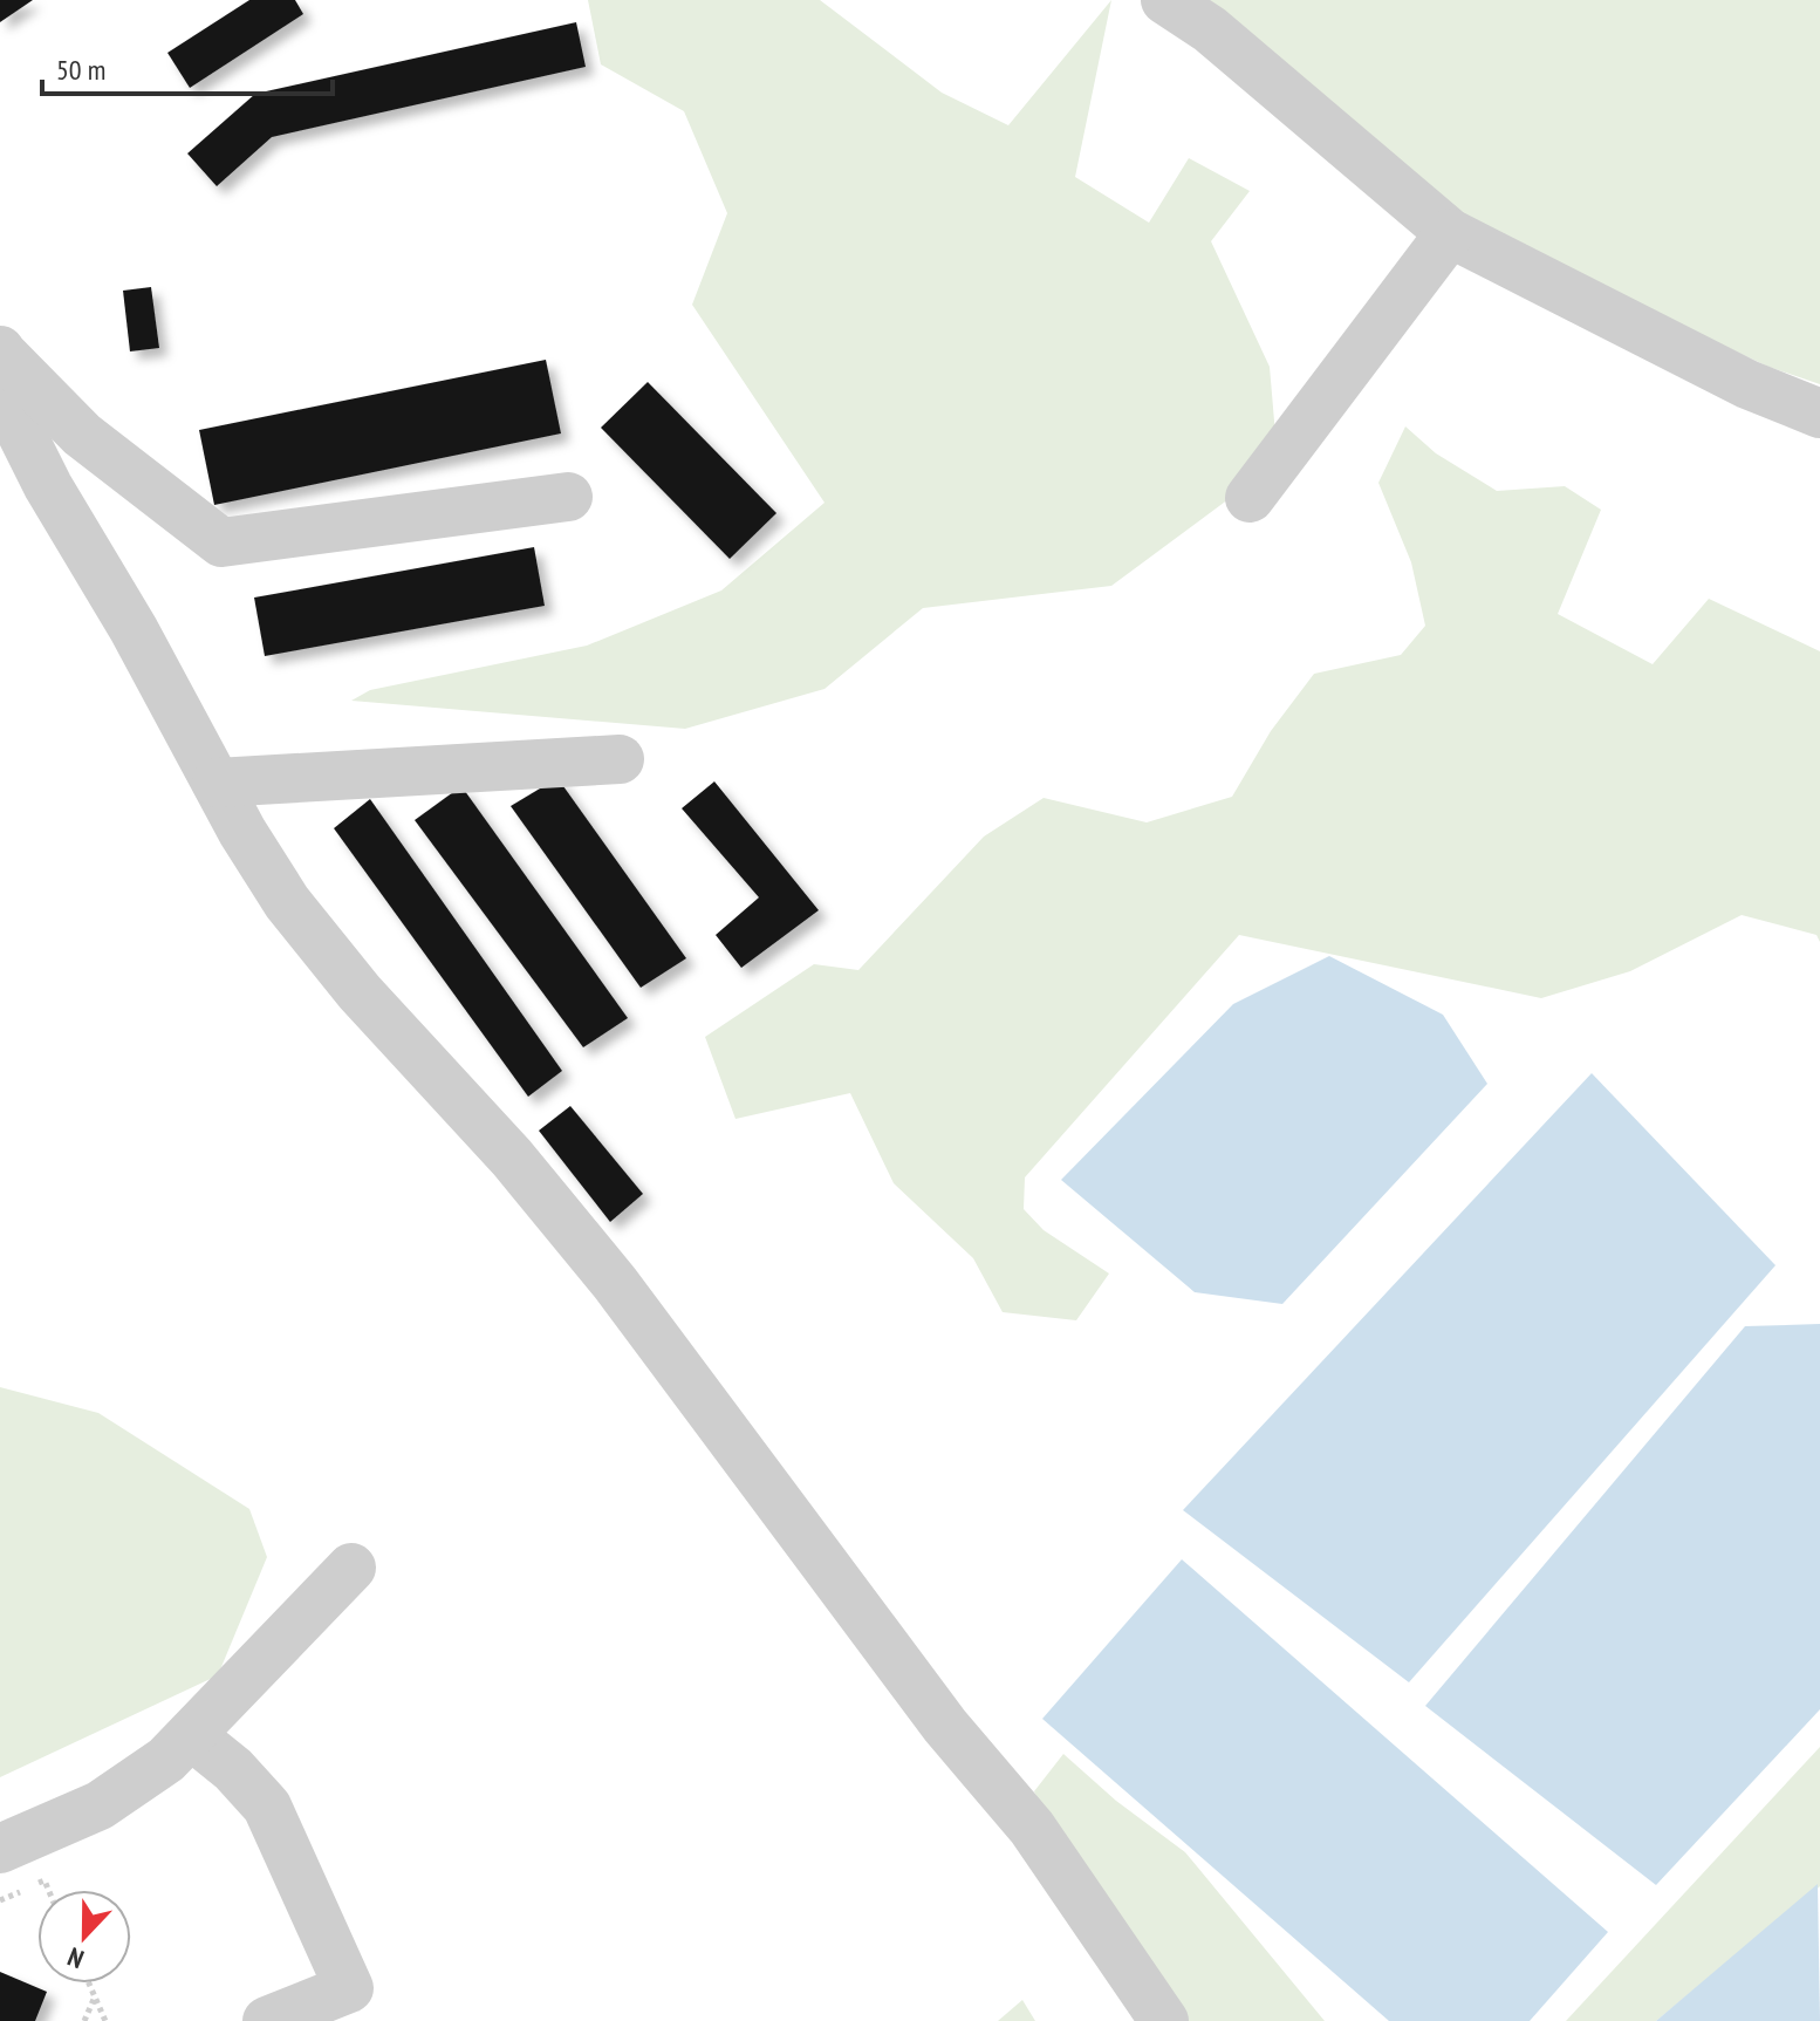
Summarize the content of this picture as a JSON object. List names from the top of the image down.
{
  "scale_bar": "50 m",
  "north": "bottom"
}
